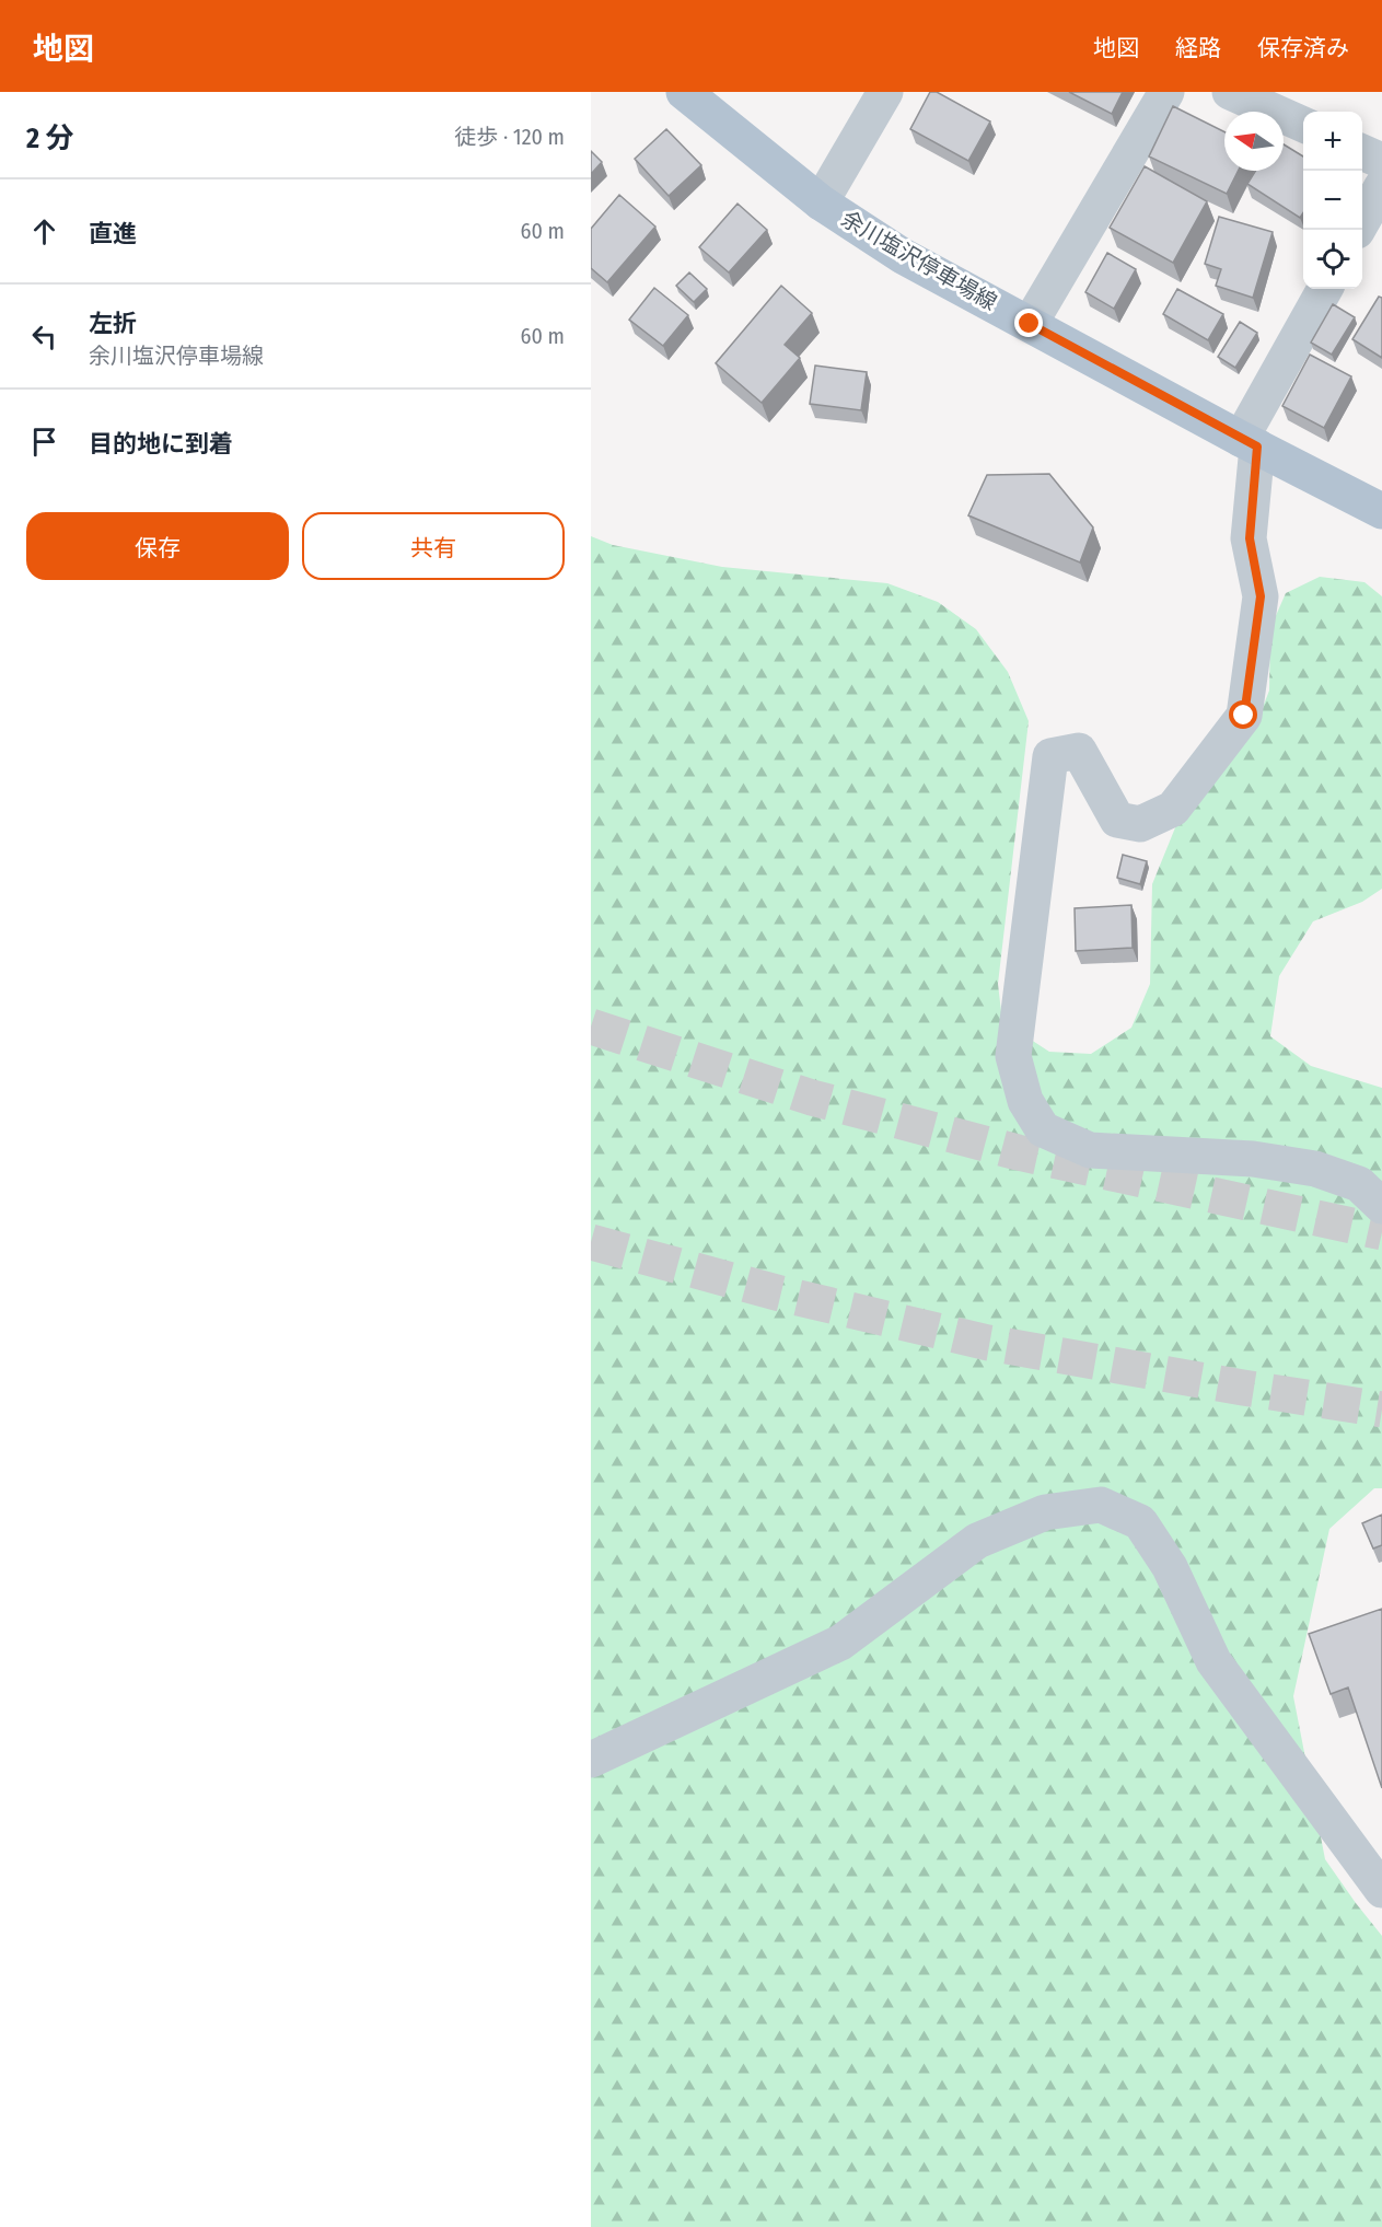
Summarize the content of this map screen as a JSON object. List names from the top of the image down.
{
  "streets": {
    "main road": ["余川塩沢停車場線"]
  },
  "north": "left",
  "page": {
    "header": "地図",
    "nav": ["地図", "経路", "保存済み"],
    "heading": ["2 分", "徒歩 · 120 m"],
    "map_buttons": ["+", "−"],
    "list": [
      ["直進", "60 m"],
      ["左折", "余川塩沢停車場線", "60 m"],
      "目的地に到着"
    ],
    "buttons": ["保存", "共有"]
  }
}
